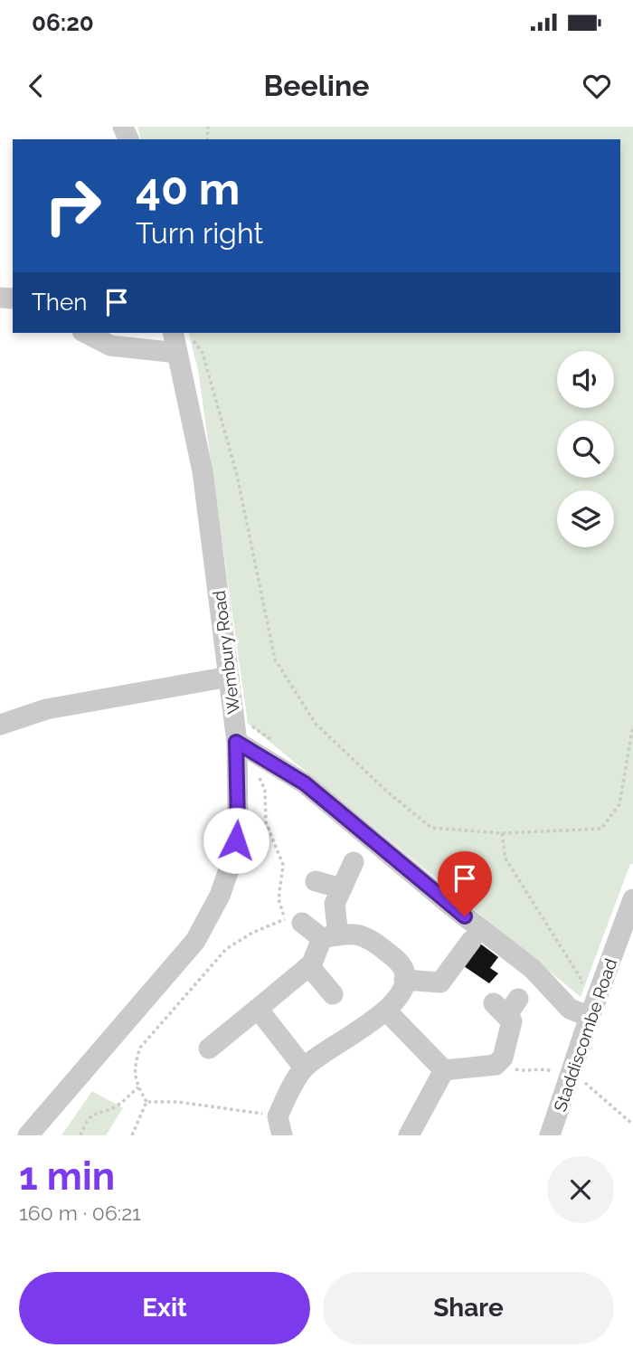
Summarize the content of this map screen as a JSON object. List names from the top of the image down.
{
  "streets": {
    "street": ["Wembury Road", "Staddiscombe Road"]
  },
  "page": {
    "status": "06:20",
    "header": "Beeline",
    "turn": ["40 m", "Turn right"],
    "then": "Then",
    "heading": ["1 min", "160 m · 06:21"],
    "buttons": ["Exit", "Share"]
  }
}
